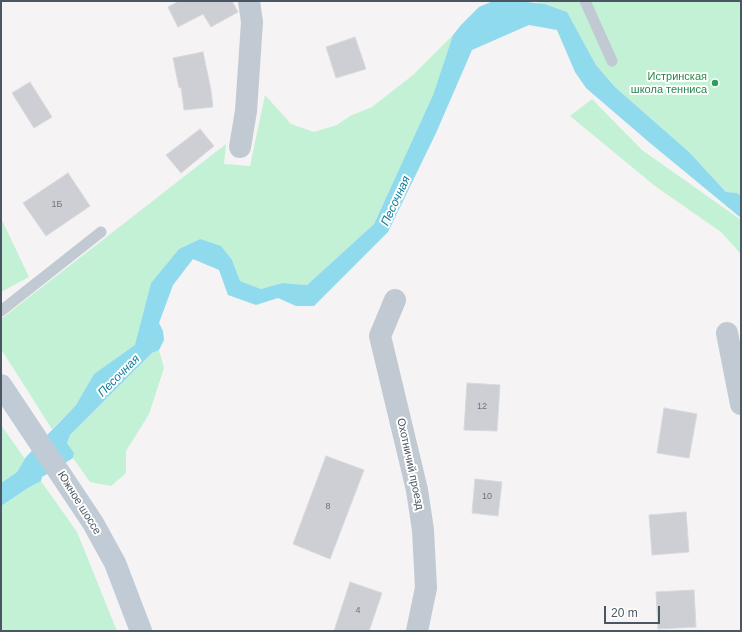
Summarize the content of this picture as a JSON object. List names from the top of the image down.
{
  "streets": {
    "main road": ["Южное шоссе"],
    "street": ["Охотничий проезд"]
  },
  "water": ["Песочная"],
  "places": ["Истринская школа тенниса"],
  "house_numbers": [
    "1Б",
    "12",
    "10",
    "8",
    "4"
  ],
  "scale_bar": "20 m"
}
